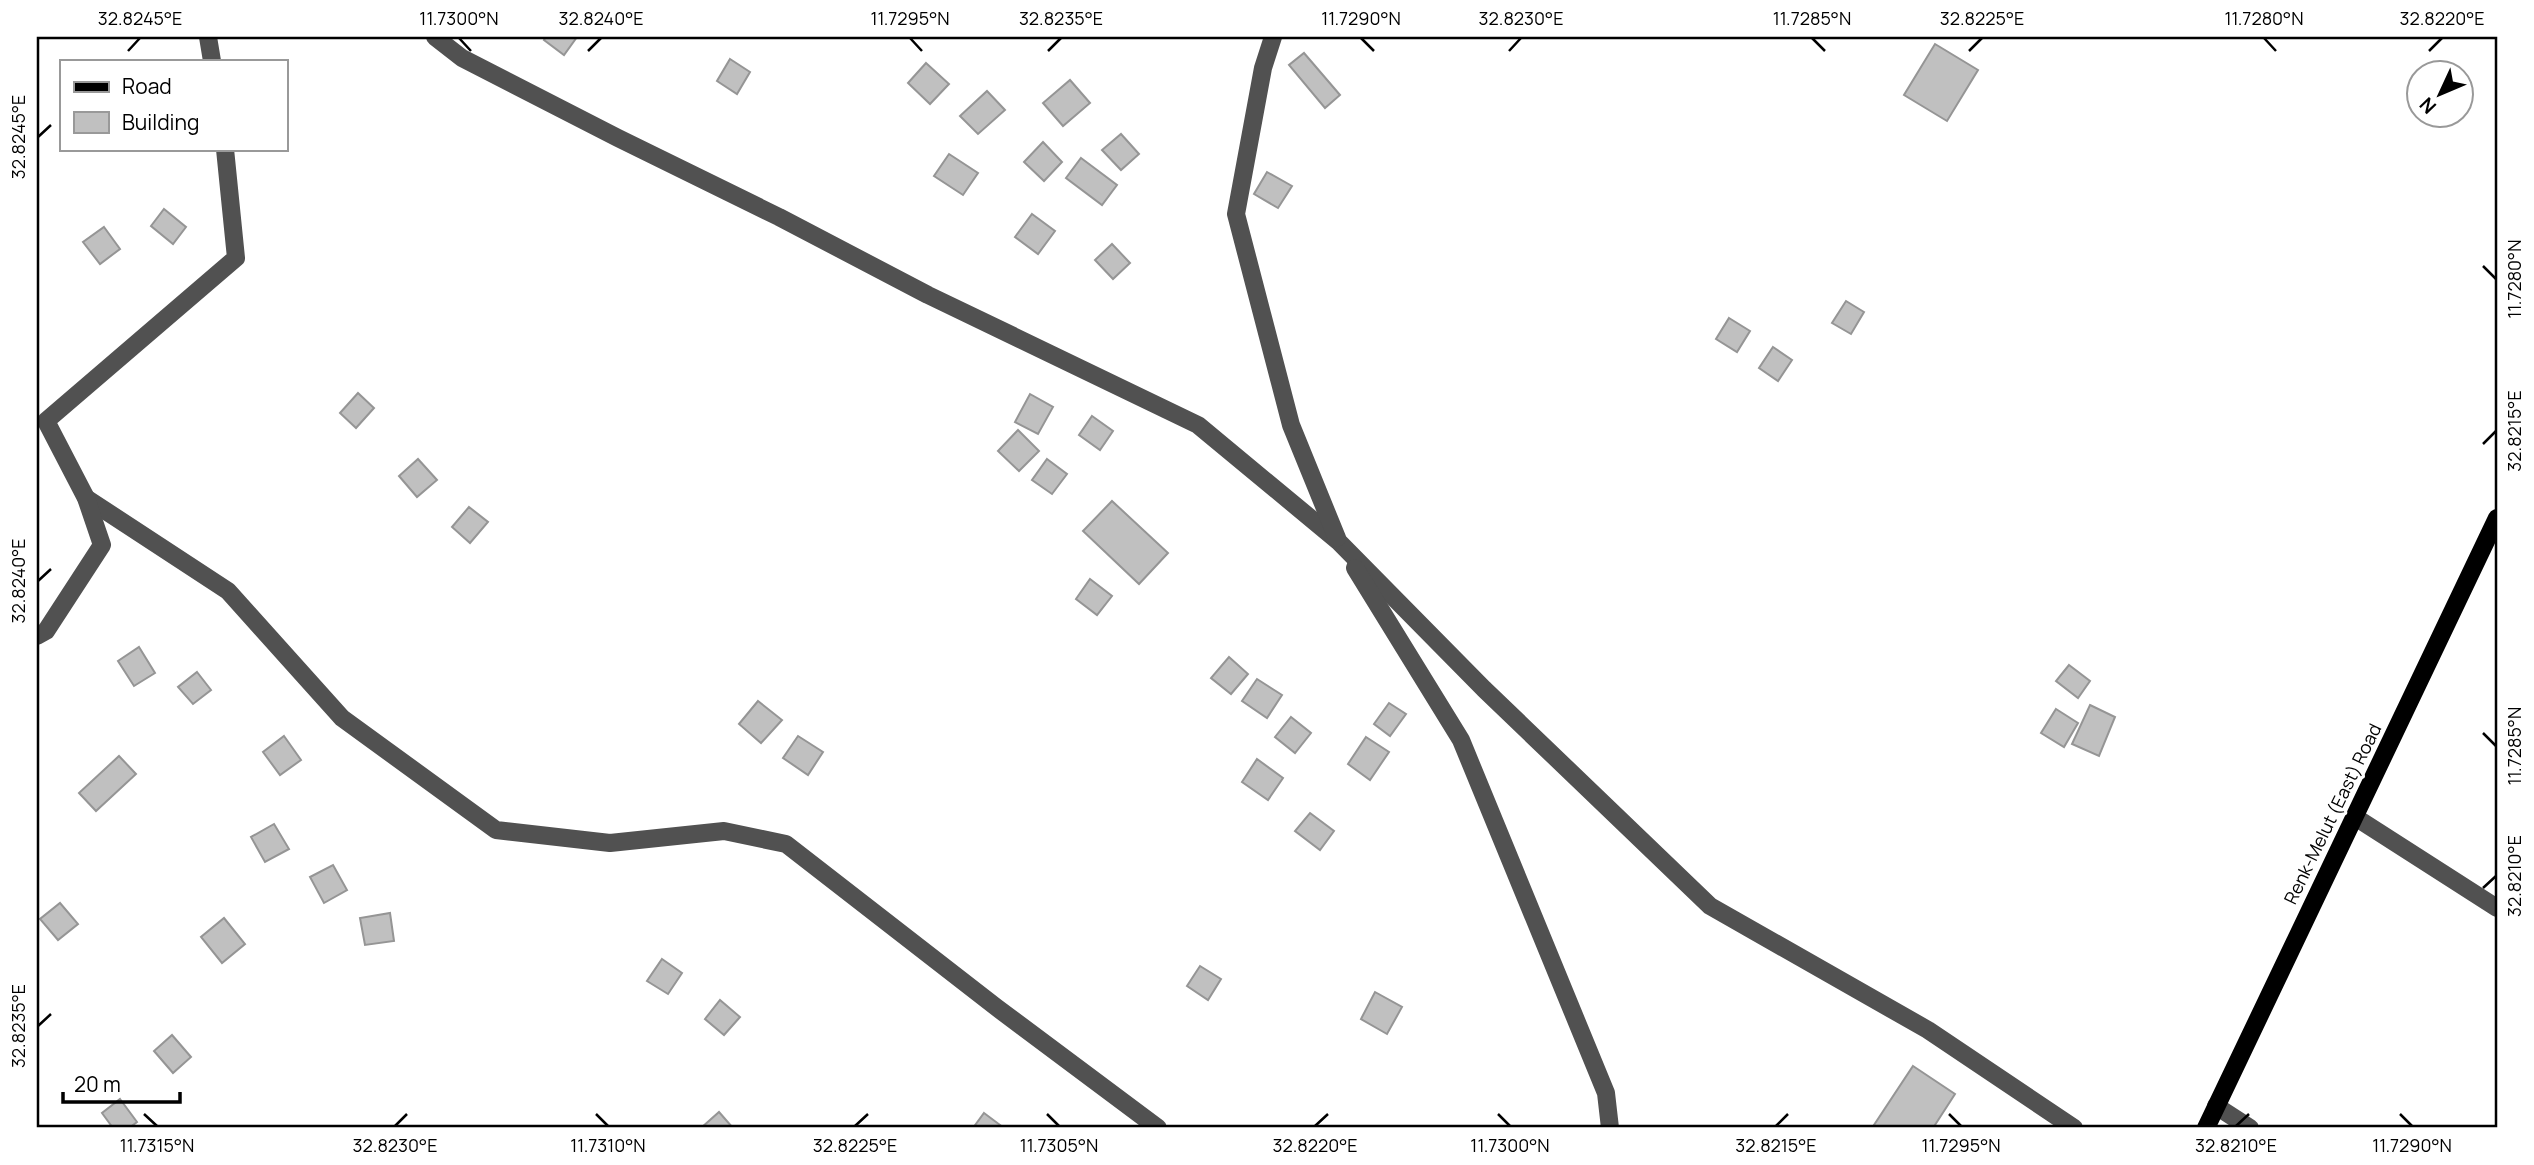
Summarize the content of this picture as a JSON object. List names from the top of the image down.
{
  "streets": {
    "main road": ["Renk-Melut (East) Road"]
  },
  "legend": ["Road", "Building"],
  "scale_bar": "20 m",
  "north": "bottom left",
  "coordinates": [
    "32.8245°E",
    "11.7300°N",
    "32.8240°E",
    "11.7295°N",
    "32.8235°E",
    "11.7290°N",
    "32.8230°E",
    "11.7285°N",
    "32.8225°E",
    "11.7280°N",
    "32.8220°E",
    "32.8215°E",
    "32.8210°E",
    "11.7315°N",
    "11.7310°N",
    "11.7305°N"
  ]
}
